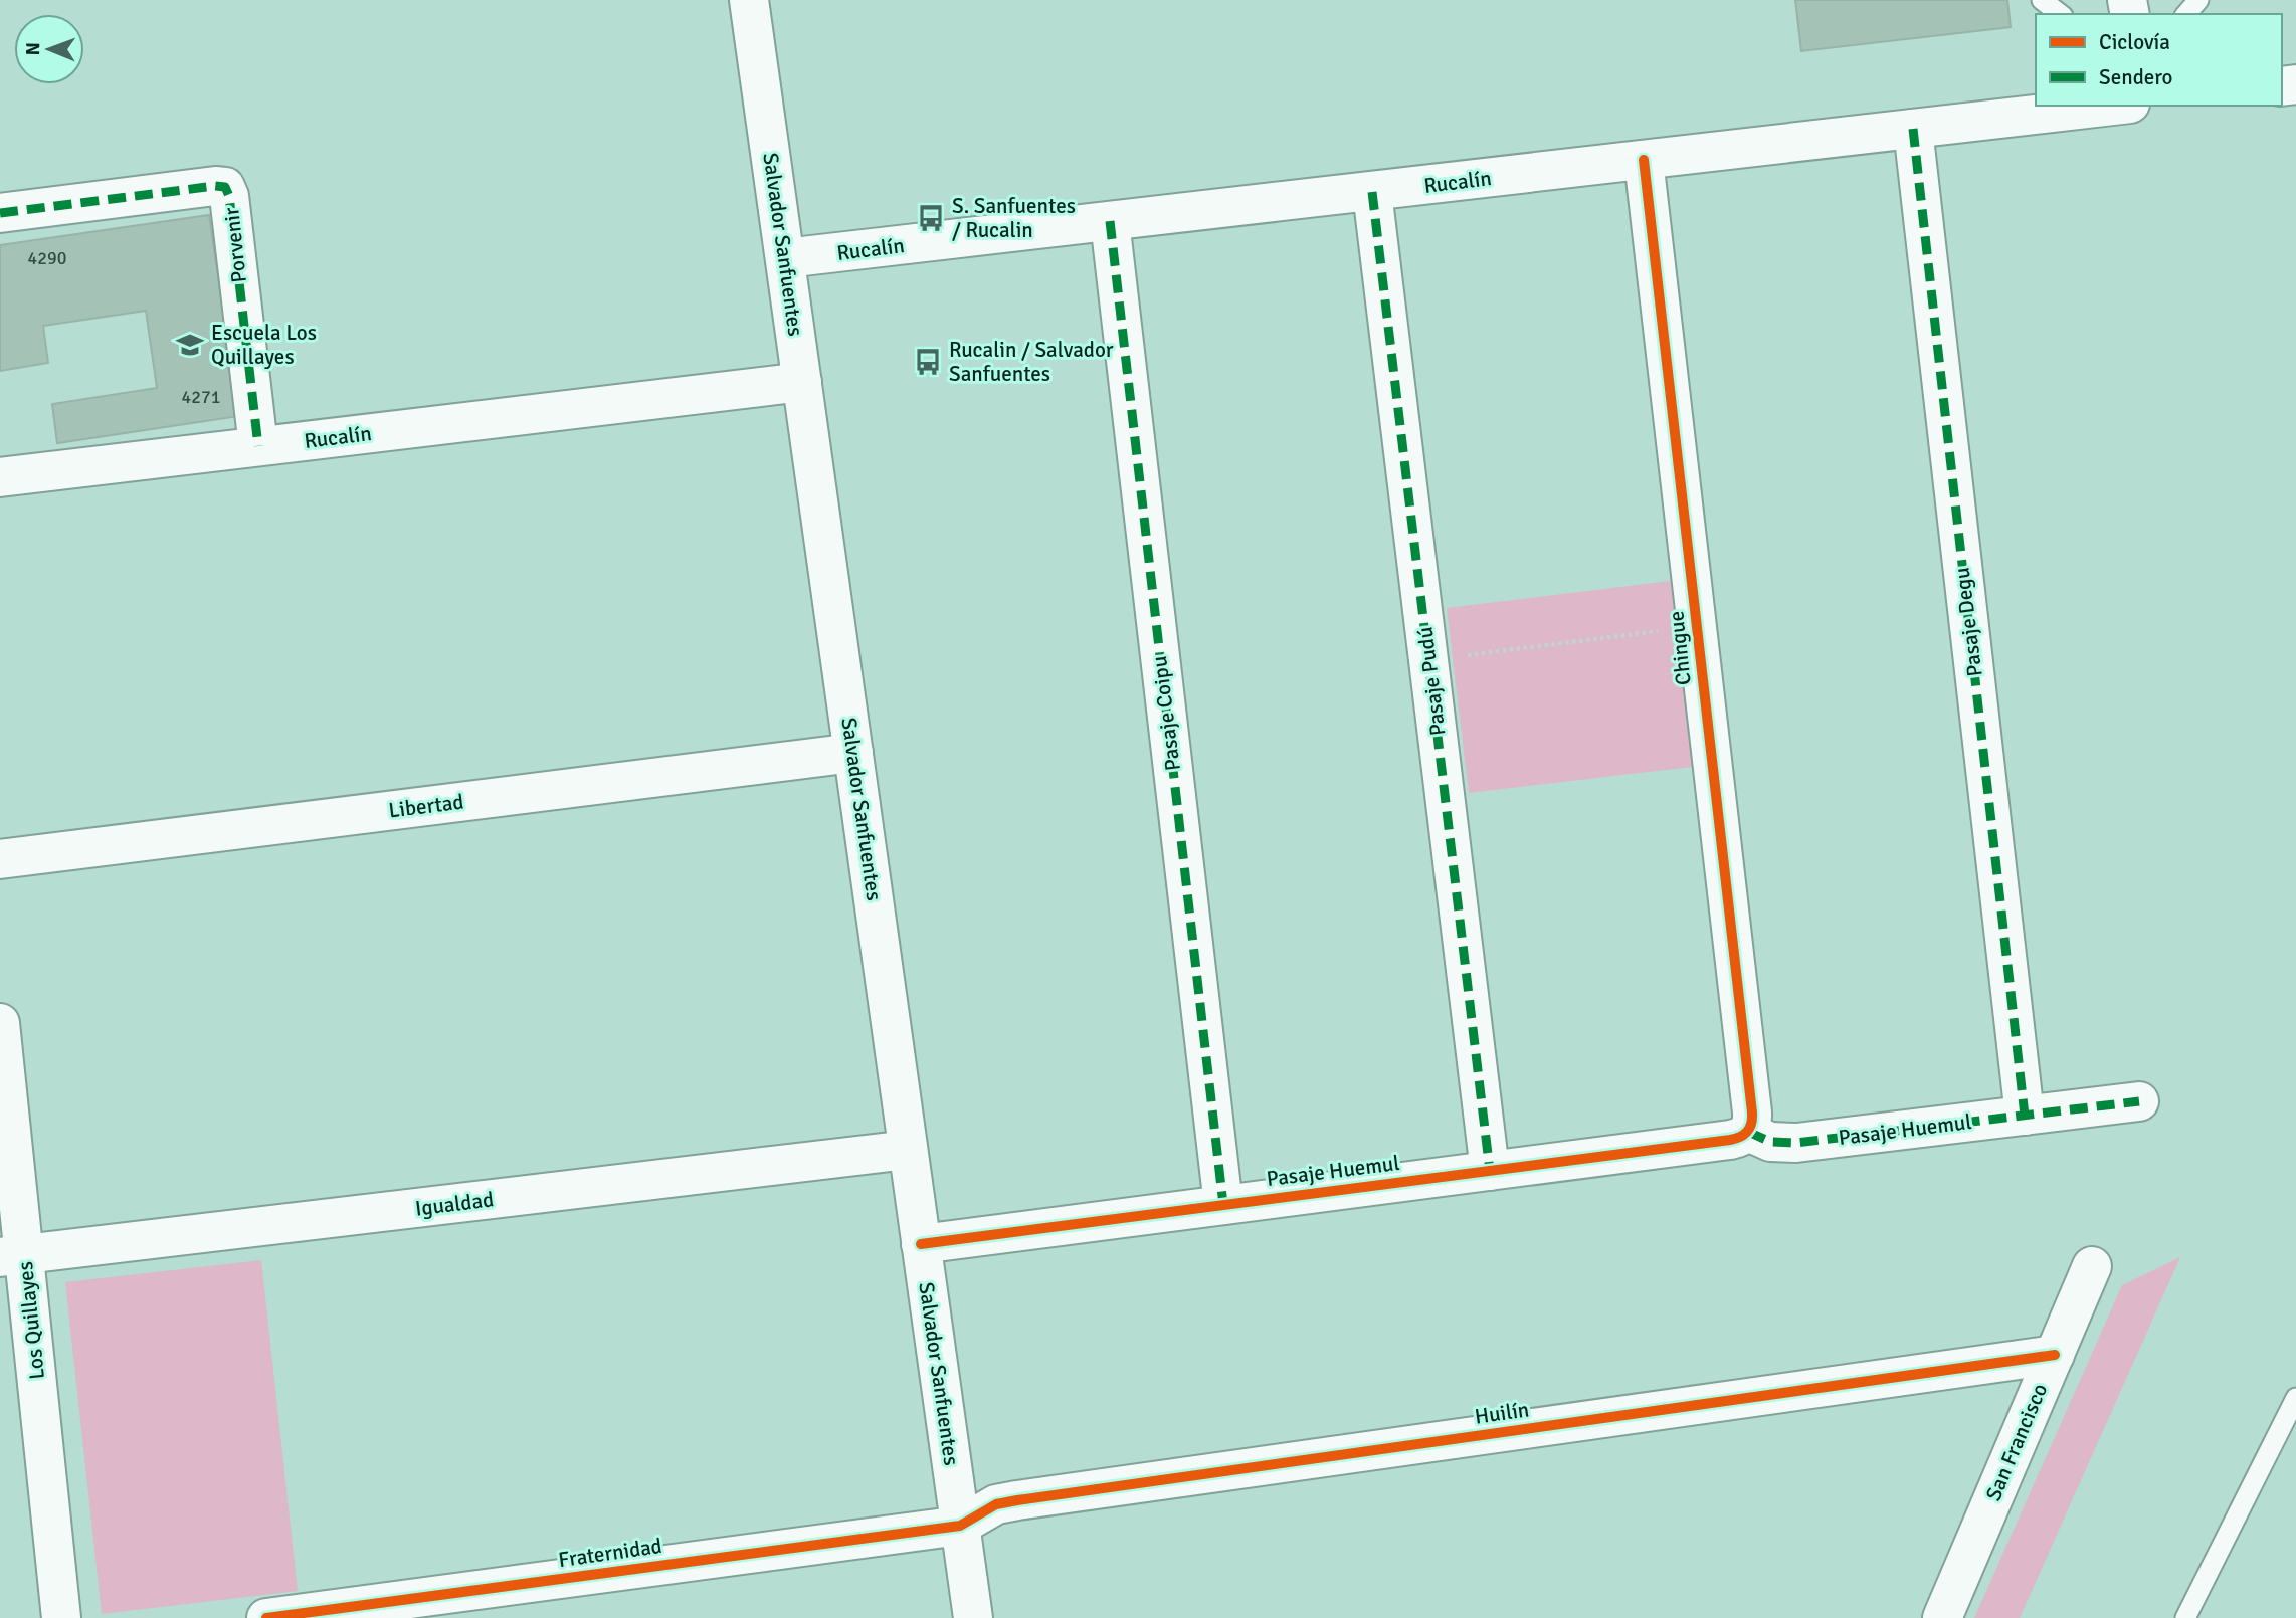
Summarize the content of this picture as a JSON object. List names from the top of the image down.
{
  "streets": {
    "street": [
      "Rucalín",
      "Salvador Sanfuentes",
      "Porvenir",
      "Pasaje Degu",
      "Chingue",
      "Pasaje Pudú",
      "Pasaje Coipu",
      "Libertad",
      "Pasaje Huemul",
      "Igualdad",
      "Los Quillayes",
      "Huilín",
      "San Francisco",
      "Fraternidad"
    ]
  },
  "crossings": [
    ["Rucalín", "Salvador Sanfuentes"],
    ["Rucalín", "Porvenir"],
    ["Rucalín", "Pasaje Degu"],
    ["Rucalín", "Chingue"],
    ["Rucalín", "Pasaje Pudú"],
    ["Rucalín", "Pasaje Coipu"],
    ["Salvador Sanfuentes", "Libertad"],
    ["Salvador Sanfuentes", "Pasaje Huemul"],
    ["Salvador Sanfuentes", "Igualdad"],
    ["Salvador Sanfuentes", "Huilín"],
    ["Salvador Sanfuentes", "Fraternidad"],
    ["Pasaje Degu", "Pasaje Huemul"],
    ["Chingue", "Pasaje Huemul"],
    ["Pasaje Pudú", "Pasaje Huemul"],
    ["Pasaje Coipu", "Pasaje Huemul"],
    ["Igualdad", "Los Quillayes"],
    ["Huilín", "San Francisco"],
    ["Huilín", "Fraternidad"]
  ],
  "places": {
    "bus stop": ["S. Sanfuentes / Rucalin", "Rucalin / Salvador Sanfuentes"],
    "school or university": ["Escuela Los Quillayes"]
  },
  "house_numbers": ["4290", "4271"],
  "legend": ["Ciclovía", "Sendero"],
  "north": "left"
}
